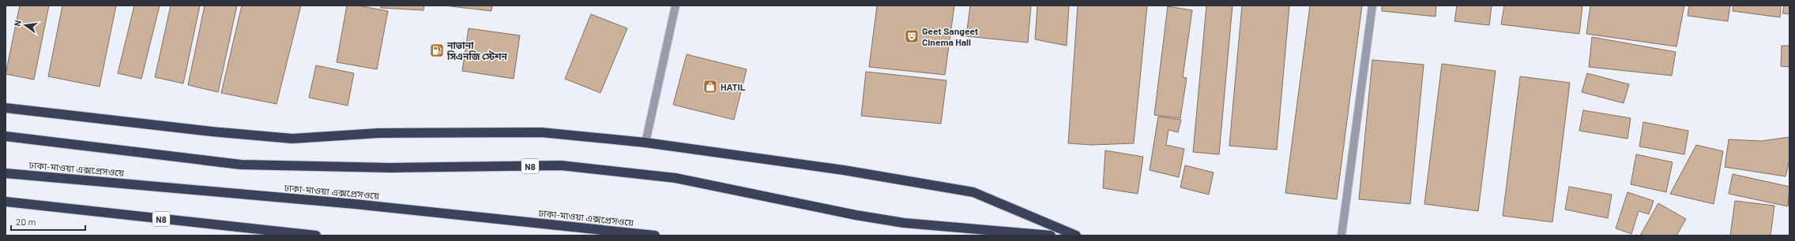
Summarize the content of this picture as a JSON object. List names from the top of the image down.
{
  "streets": {
    "highway": ["N8", "ঢাকা-মাওয়া এক্সপ্রেসওয়ে"]
  },
  "places": {
    "theatre": ["Geet Sangeet Cinema Hall"],
    "fuel station": ["নাভানা সিএনজি স্টেশন"],
    "shop": ["HATIL"]
  },
  "scale_bar": "20 m",
  "north": "left"
}
